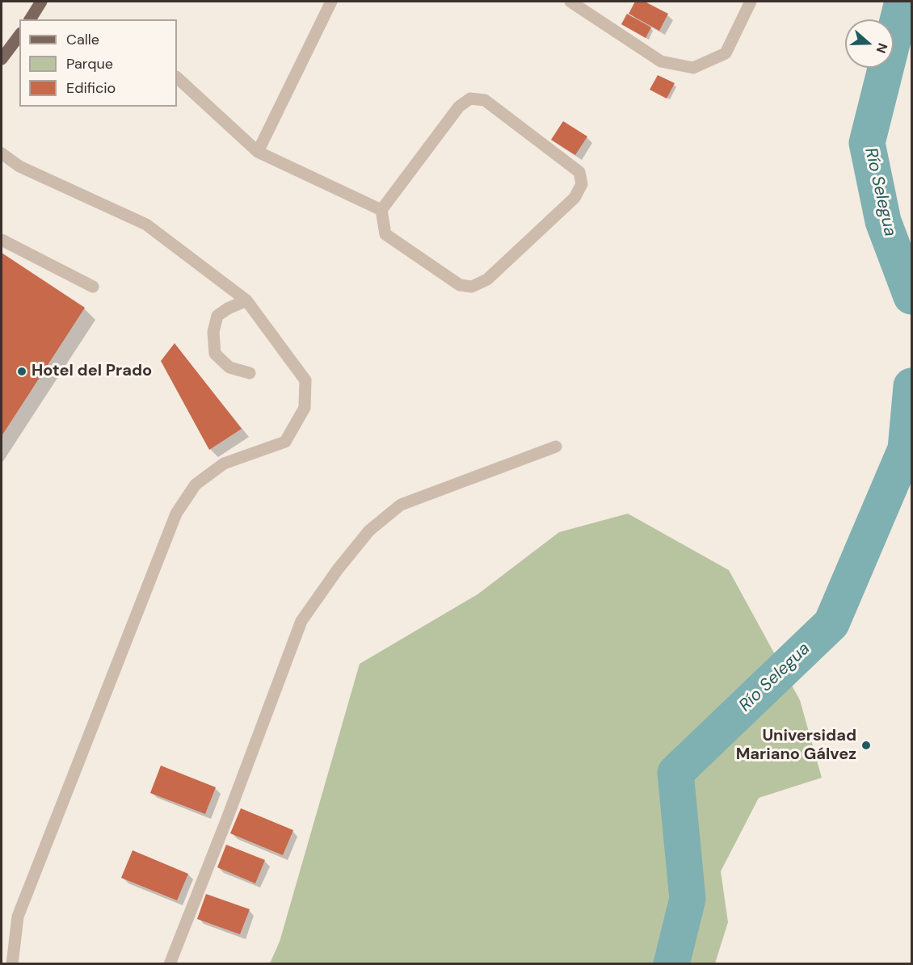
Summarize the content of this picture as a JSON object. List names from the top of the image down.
{
  "water": ["Río Selegua"],
  "places": ["Hotel del Prado", "Universidad Mariano Gálvez"],
  "legend": ["Calle", "Parque", "Edificio"],
  "north": "right"
}
